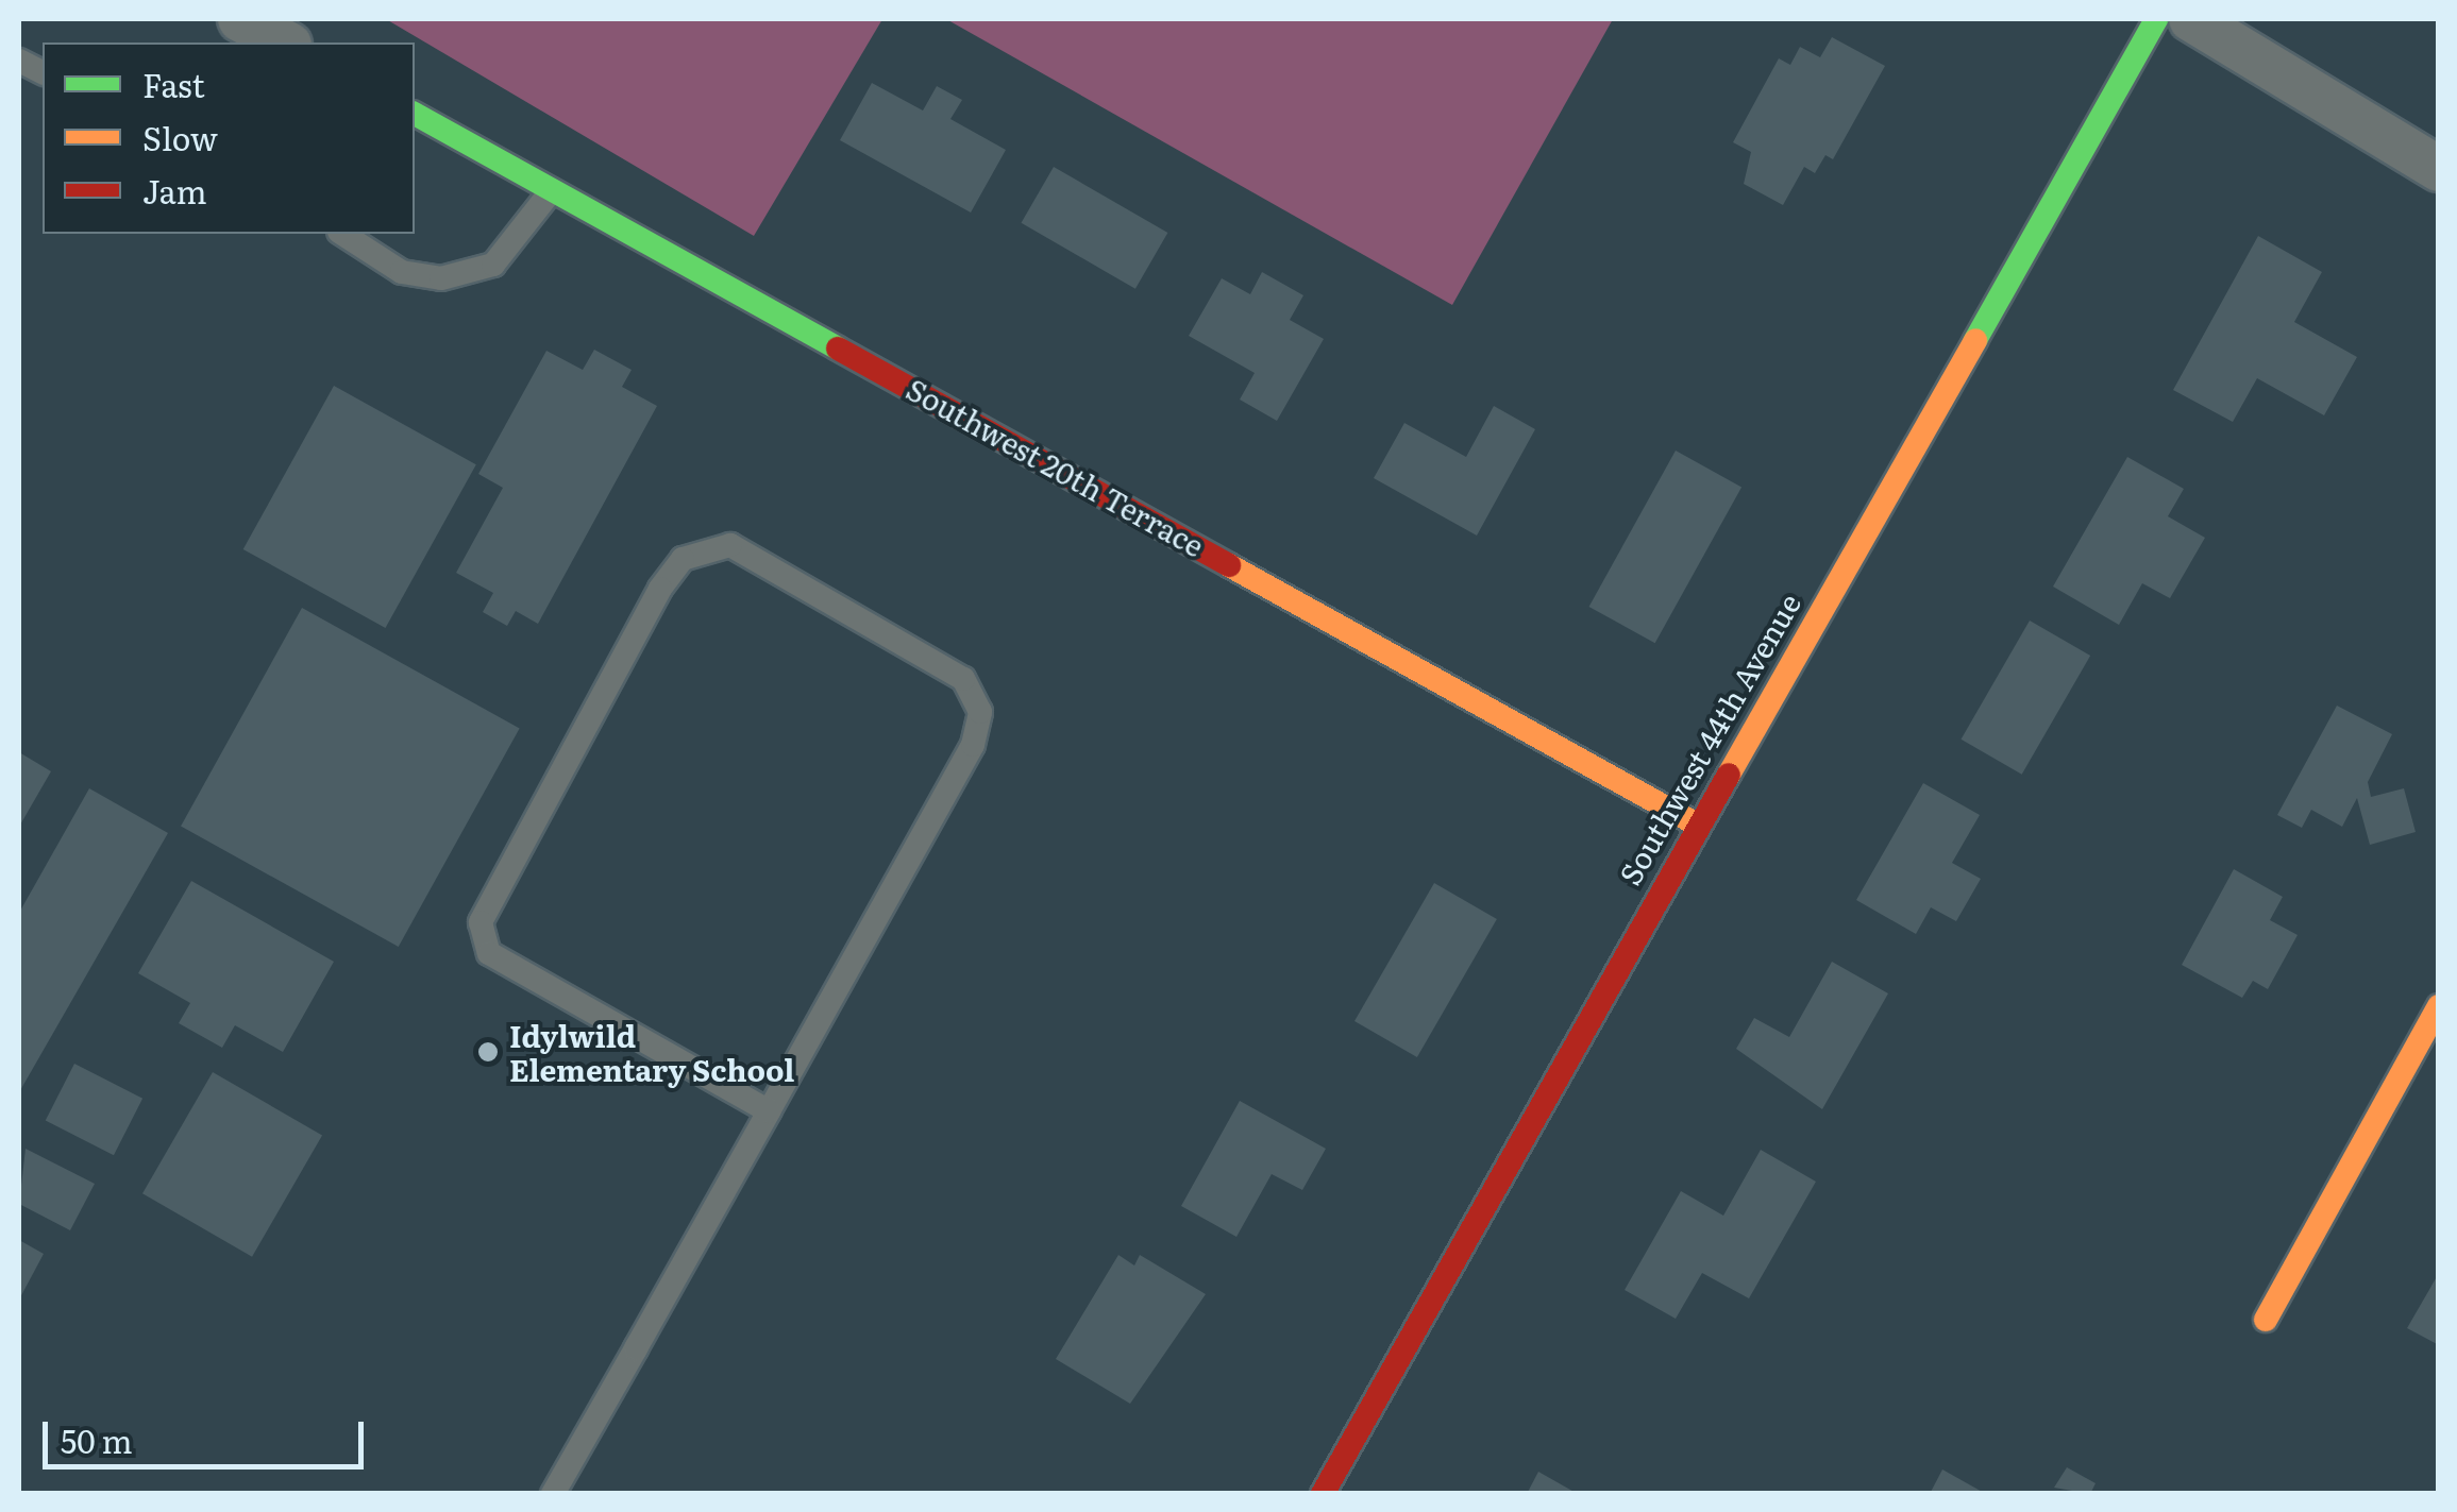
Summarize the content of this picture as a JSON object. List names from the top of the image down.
{
  "streets": {
    "street": ["Southwest 20th Terrace", "Southwest 44th Avenue"]
  },
  "crossings": [
    ["Southwest 20th Terrace", "Southwest 44th Avenue"]
  ],
  "places": ["Idylwild Elementary School"],
  "legend": ["Fast", "Slow", "Jam"],
  "scale_bar": "50 m"
}
